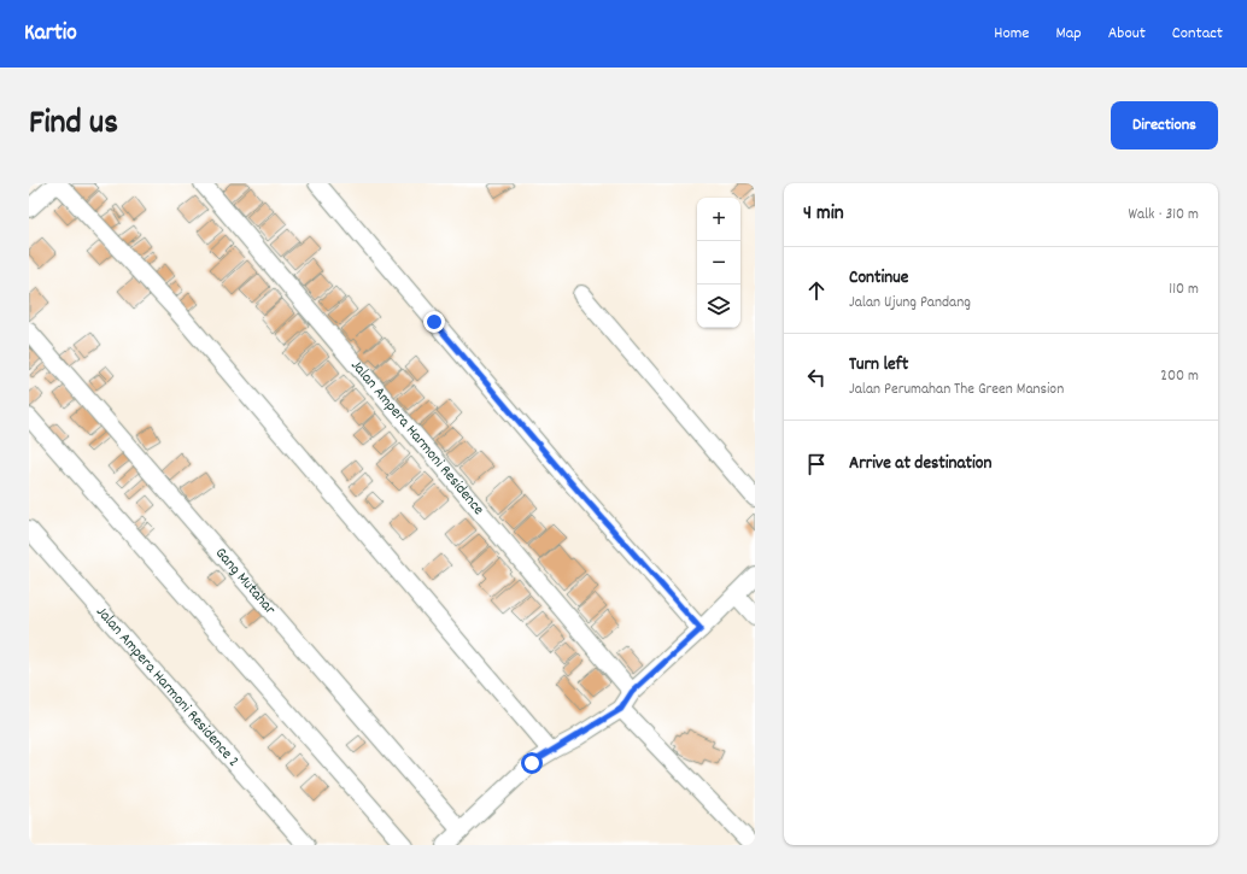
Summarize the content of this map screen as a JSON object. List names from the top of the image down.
{
  "streets": {
    "street": ["Jalan Ampera Harmoni Residence", "Gang Mutahar", "Jalan Ampera Harmoni Residence 2"]
  },
  "page": {
    "header": "Kartio",
    "nav": [
      "Home",
      "Map",
      "About",
      "Contact"
    ],
    "title": "Find us",
    "buttons": "Directions",
    "heading": ["4 min", "Walk · 310 m"],
    "map_buttons": ["+", "−"],
    "list": [
      ["Continue", "Jalan Ujung Pandang", "110 m"],
      ["Turn left", "Jalan Perumahan The Green Mansion", "200 m"],
      "Arrive at destination"
    ]
  }
}
